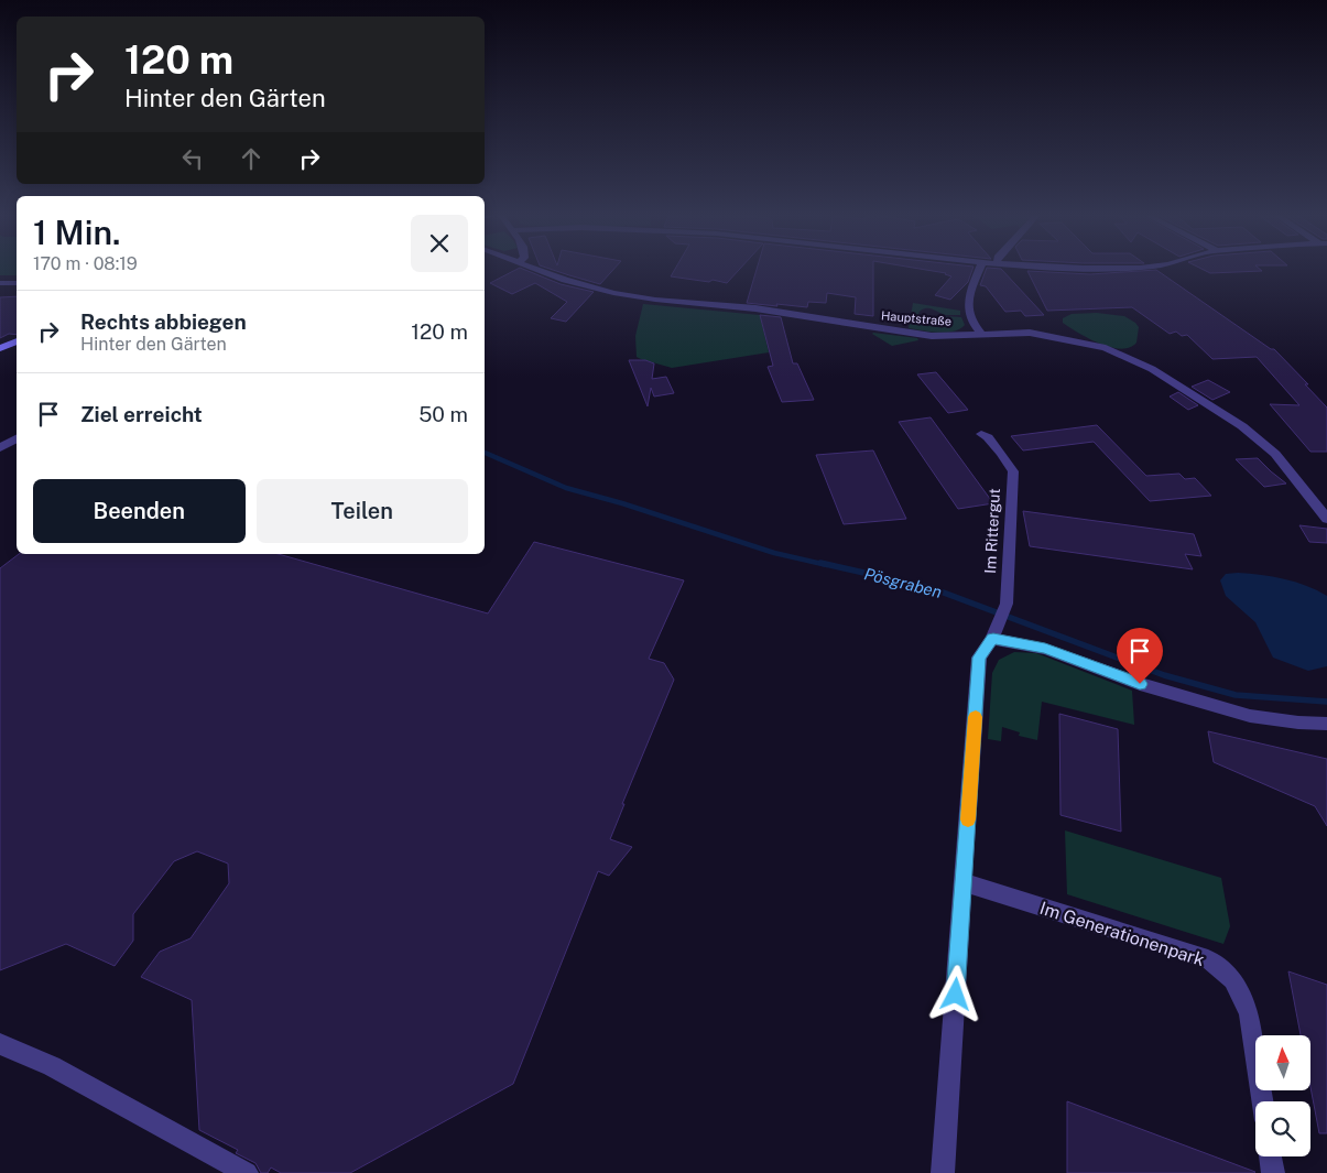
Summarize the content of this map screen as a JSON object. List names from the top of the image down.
{
  "streets": {
    "street": ["Hauptstraße", "Im Rittergut", "Im Generationenpark"]
  },
  "crossings": [
    ["Im Rittergut", "Im Generationenpark"]
  ],
  "water": ["Pösgraben"],
  "north": "top",
  "page": {
    "turn": ["120 m", "Hinter den Gärten"],
    "heading": ["1 Min.", "170 m · 08:19"],
    "list": [
      {
        "name": "Rechts abbiegen",
        "note": "Hinter den Gärten",
        "value": "120 m"
      },
      {
        "name": "Ziel erreicht",
        "value": "50 m"
      }
    ],
    "buttons": ["Beenden", "Teilen"]
  }
}
